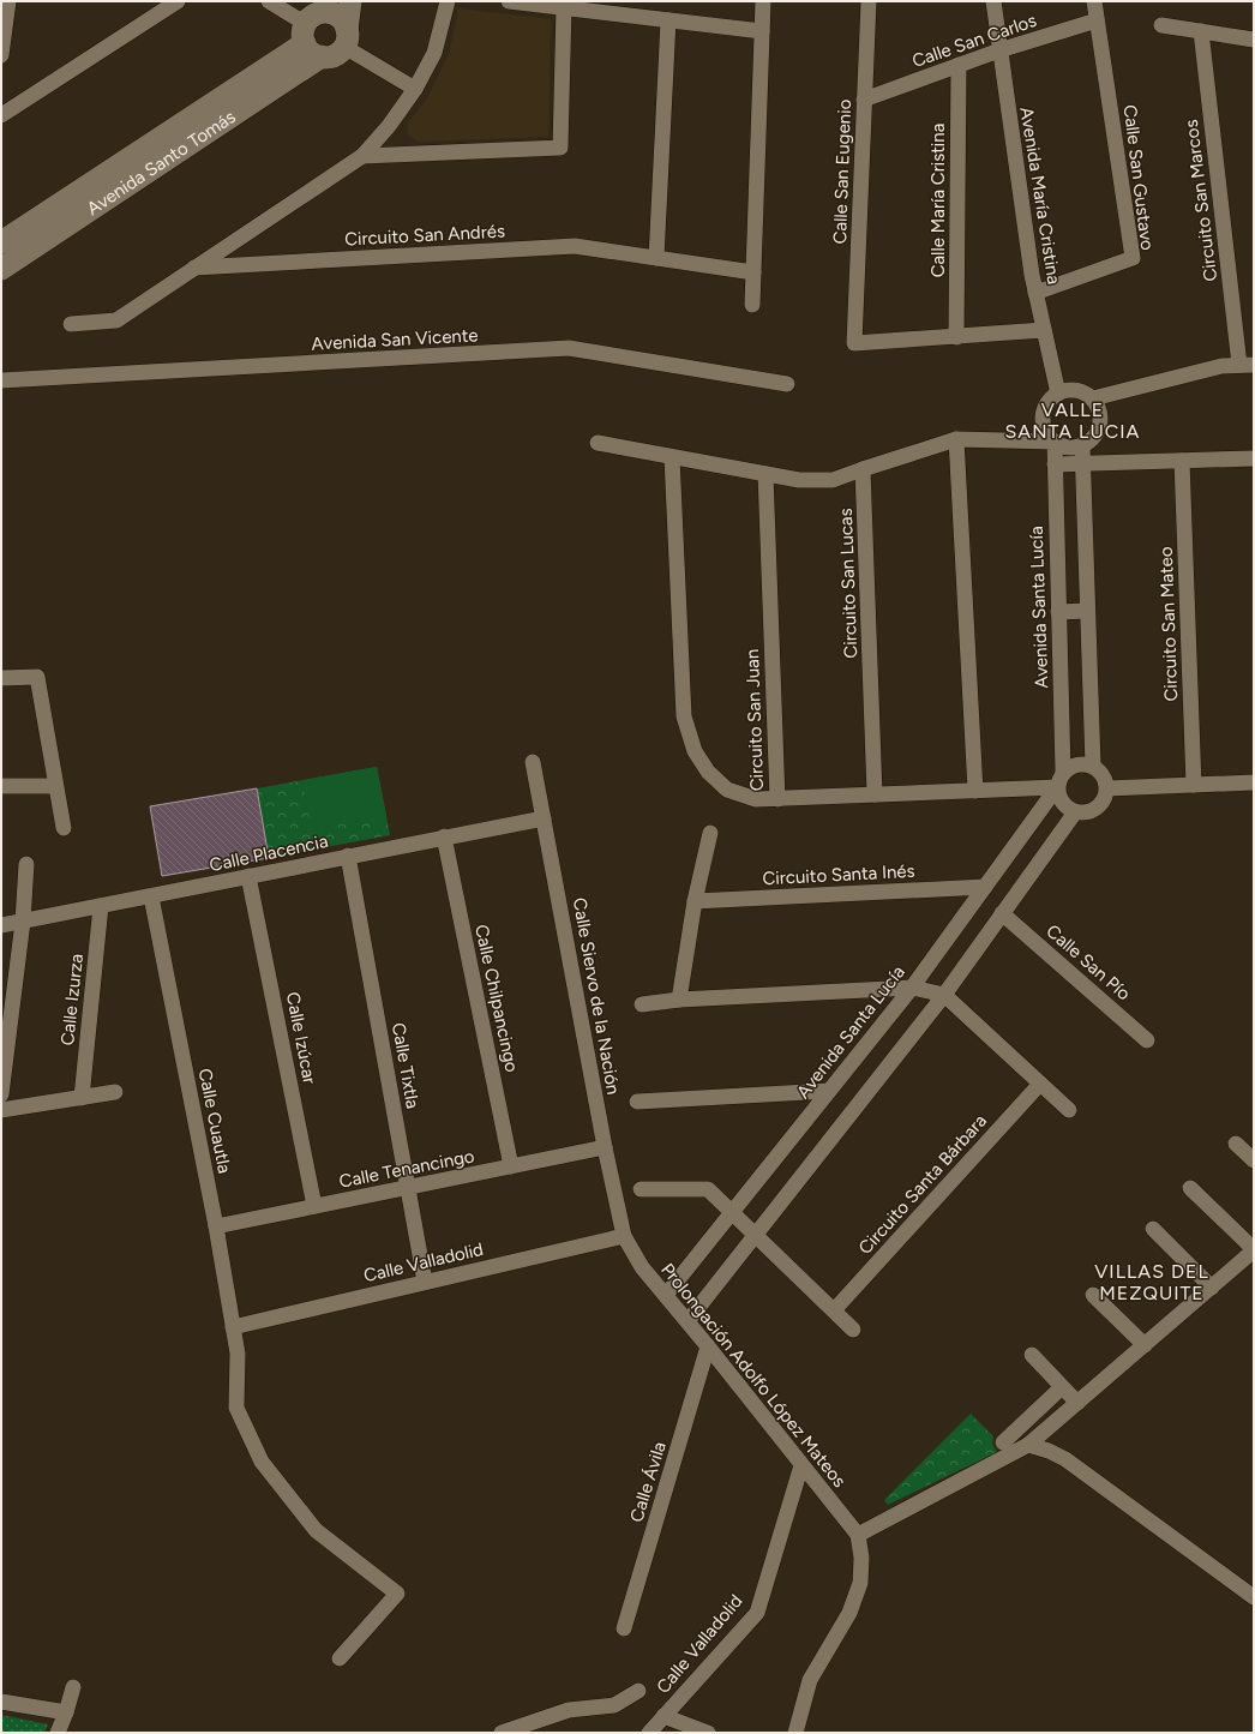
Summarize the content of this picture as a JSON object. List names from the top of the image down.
{
  "streets": {
    "street": [
      "Calle San Carlos",
      "Avenida Santo Tomás",
      "Calle San Eugenio",
      "Calle San Gustavo",
      "Avenida María Cristina",
      "Calle María Cristina",
      "Circuito San Marcos",
      "Circuito San Andrés",
      "Avenida San Vicente",
      "Circuito San Lucas",
      "Avenida Santa Lucía",
      "Circuito San Mateo",
      "Circuito San Juan",
      "Calle Placencia",
      "Circuito Santa Inés",
      "Calle San Pío",
      "Calle Siervo de la Nación",
      "Calle Chilpancingo",
      "Calle Izurza",
      "Calle Izúcar",
      "Calle Tixtla",
      "Calle Cuautla",
      "Calle Tenancingo",
      "Circuito Santa Bárbara",
      "Calle Valladolid",
      "Prolongación Adolfo López Mateos",
      "Calle Ávila"
    ]
  },
  "crossings": [
    ["Calle San Carlos", "Calle San Eugenio"],
    ["Calle San Carlos", "Calle San Gustavo"],
    ["Calle San Carlos", "Avenida María Cristina"],
    ["Calle San Carlos", "Calle María Cristina"],
    ["Calle San Eugenio", "Calle María Cristina"],
    ["Calle San Gustavo", "Avenida María Cristina"],
    ["Avenida María Cristina", "Circuito San Marcos"],
    ["Avenida María Cristina", "Avenida Santa Lucía"],
    ["Circuito San Marcos", "Avenida Santa Lucía"],
    ["Avenida Santa Lucía", "Circuito Santa Inés"],
    ["Avenida Santa Lucía", "Prolongación Adolfo López Mateos"],
    ["Calle Placencia", "Calle Siervo de la Nación"],
    ["Calle Placencia", "Calle Chilpancingo"],
    ["Calle Placencia", "Calle Izurza"],
    ["Calle Placencia", "Calle Izúcar"],
    ["Calle Placencia", "Calle Tixtla"],
    ["Calle Placencia", "Calle Cuautla"],
    ["Calle Siervo de la Nación", "Calle Tenancingo"],
    ["Calle Siervo de la Nación", "Calle Valladolid"],
    ["Calle Siervo de la Nación", "Prolongación Adolfo López Mateos"],
    ["Calle Chilpancingo", "Calle Tenancingo"],
    ["Calle Izúcar", "Calle Tenancingo"],
    ["Calle Tixtla", "Calle Tenancingo"],
    ["Calle Tixtla", "Calle Valladolid"],
    ["Calle Cuautla", "Calle Tenancingo"],
    ["Calle Cuautla", "Calle Valladolid"],
    ["Calle Valladolid", "Prolongación Adolfo López Mateos"],
    ["Prolongación Adolfo López Mateos", "Calle Ávila"]
  ],
  "districts": ["VALLE SANTA LUCIA", "VILLAS DEL MEZQUITE"]
}
